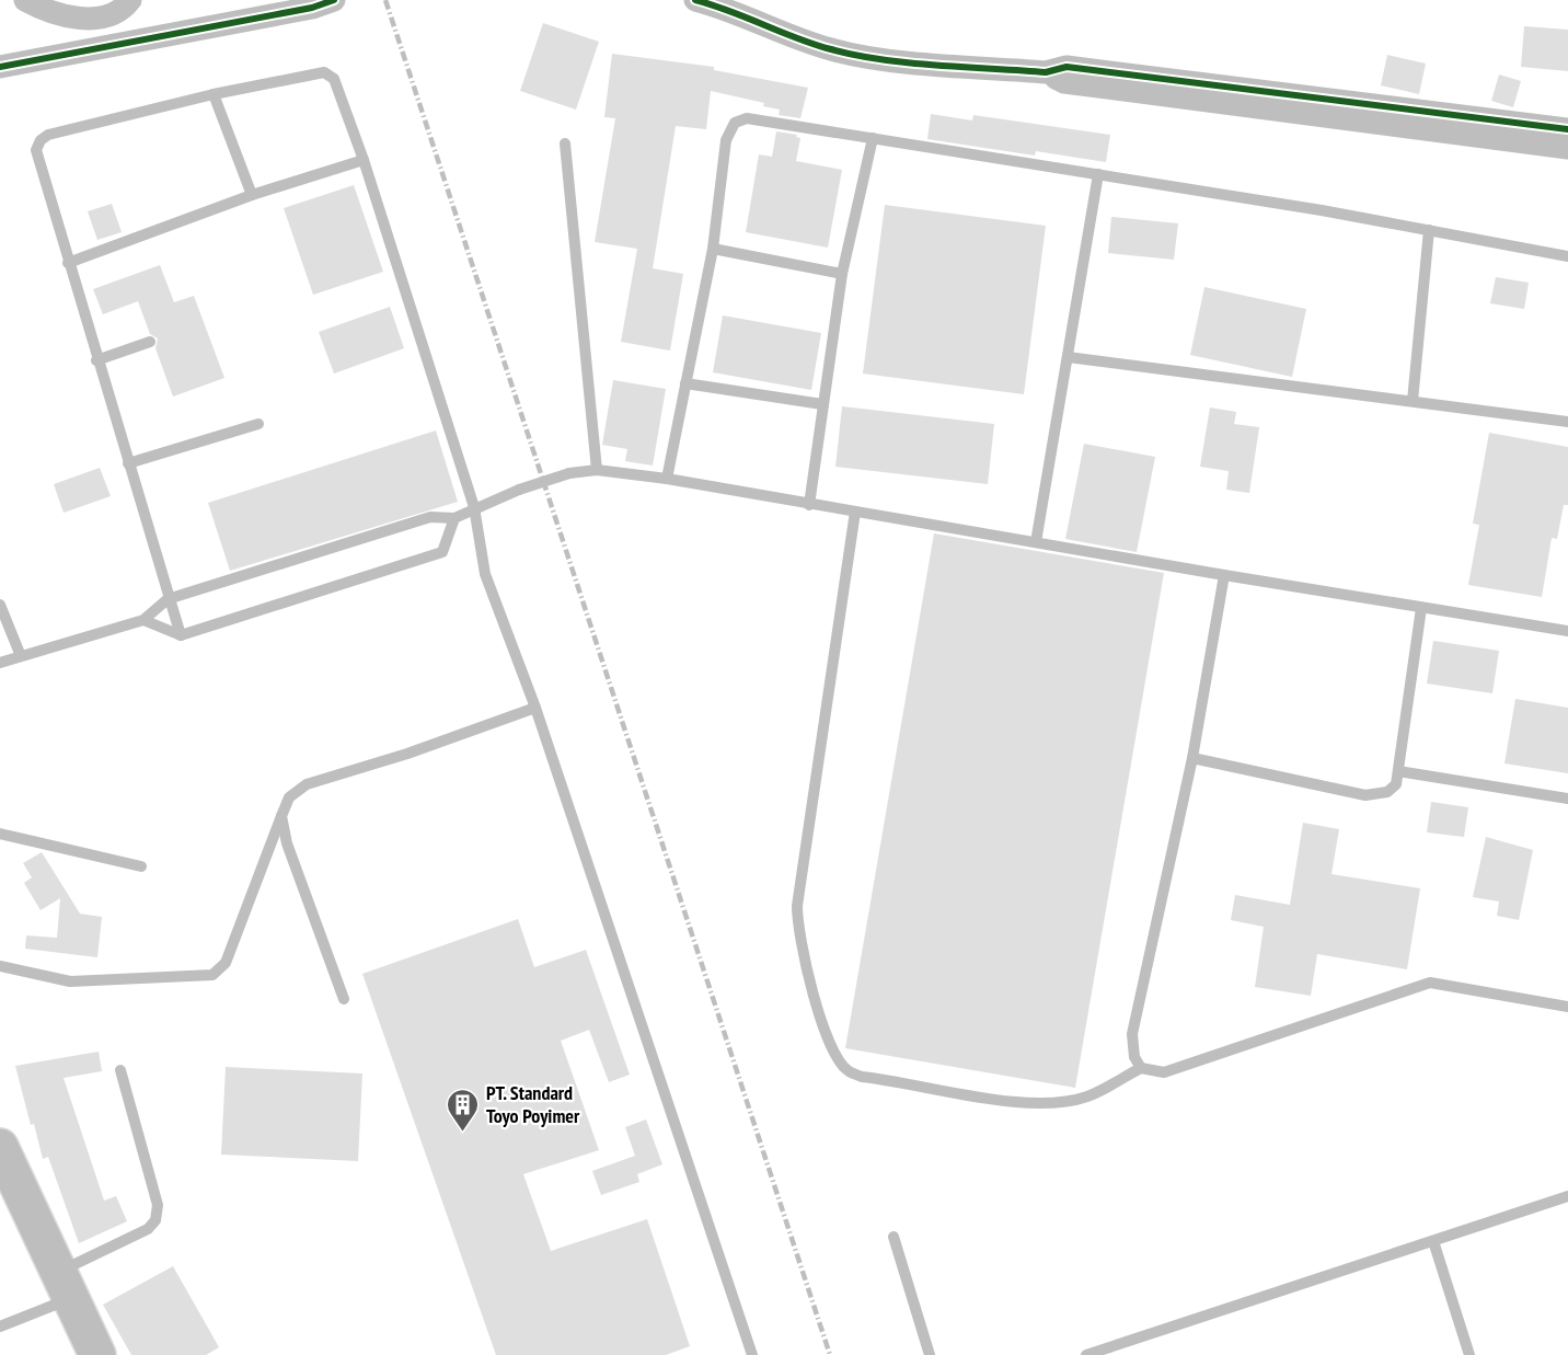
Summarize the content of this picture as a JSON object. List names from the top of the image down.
{
  "places": {
    "building": ["PT. Standard Toyo Poyimer"]
  }
}
